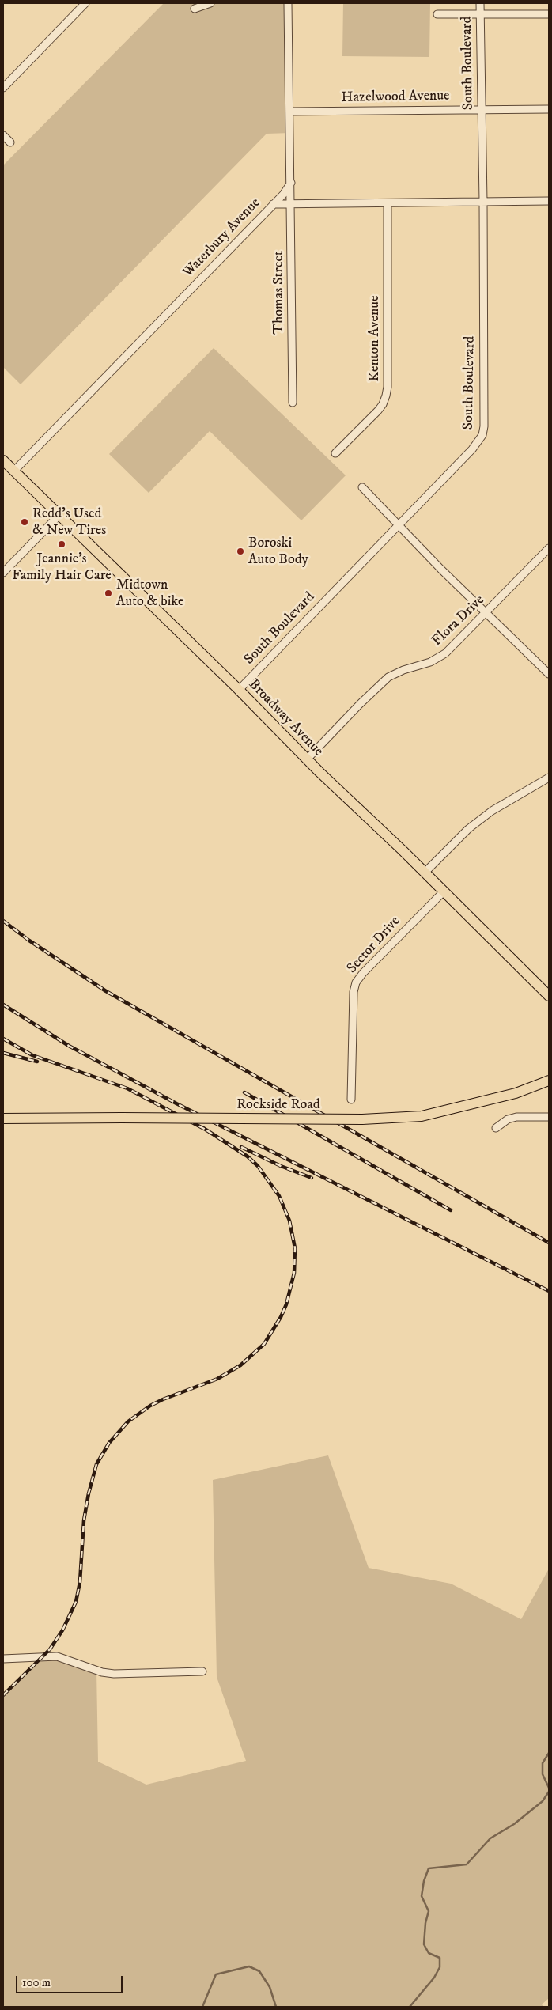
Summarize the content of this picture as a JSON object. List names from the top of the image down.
{
  "streets": {
    "main road": ["Broadway Avenue", "Rockside Road"],
    "street": [
      "South Boulevard",
      "Hazelwood Avenue",
      "Waterbury Avenue",
      "Thomas Street",
      "Kenton Avenue",
      "Flora Drive",
      "Sector Drive"
    ]
  },
  "crossings": [
    ["South Boulevard", "Hazelwood Avenue"],
    ["South Boulevard", "Waterbury Avenue"],
    ["South Boulevard", "Broadway Avenue"],
    ["Hazelwood Avenue", "Thomas Street"],
    ["Waterbury Avenue", "Thomas Street"],
    ["Waterbury Avenue", "Kenton Avenue"],
    ["Waterbury Avenue", "Broadway Avenue"],
    ["Flora Drive", "Broadway Avenue"],
    ["Broadway Avenue", "Sector Drive"]
  ],
  "places": [
    "Redd's Used & New Tires",
    "Jeannie's Family Hair Care",
    "Boroski Auto Body",
    "Midtown Auto & bike"
  ],
  "scale_bar": "100 m"
}
